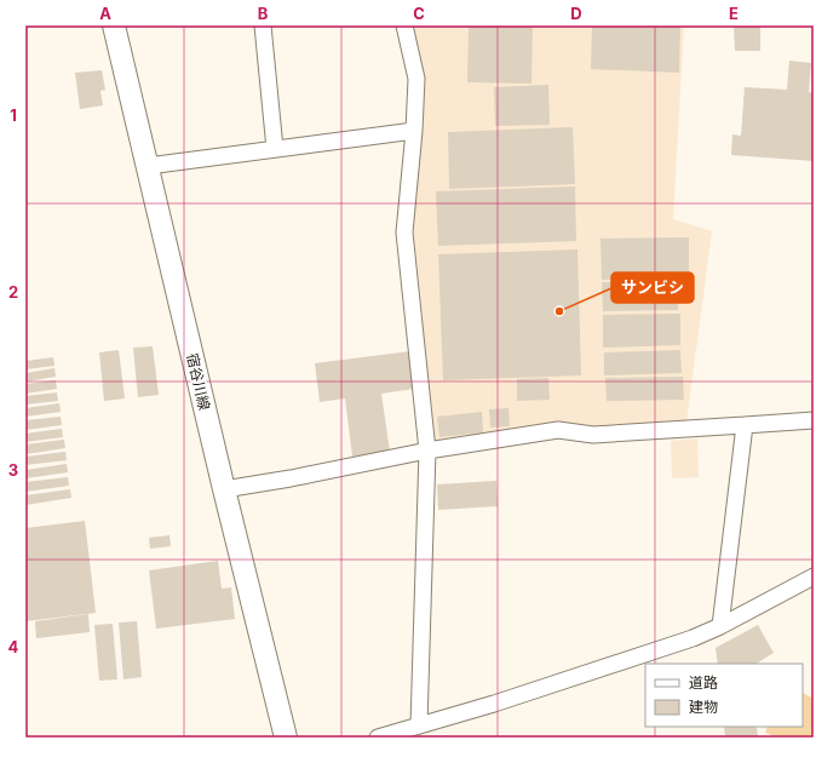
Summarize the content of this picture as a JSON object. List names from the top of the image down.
{
  "streets": {
    "main road": ["宿谷川線"]
  },
  "places": ["サンビシ"],
  "legend": ["道路", "建物"],
  "grid": {
    "columns": [
      "A",
      "B",
      "C",
      "D",
      "E"
    ],
    "rows": [
      "1",
      "2",
      "3",
      "4"
    ]
  }
}
